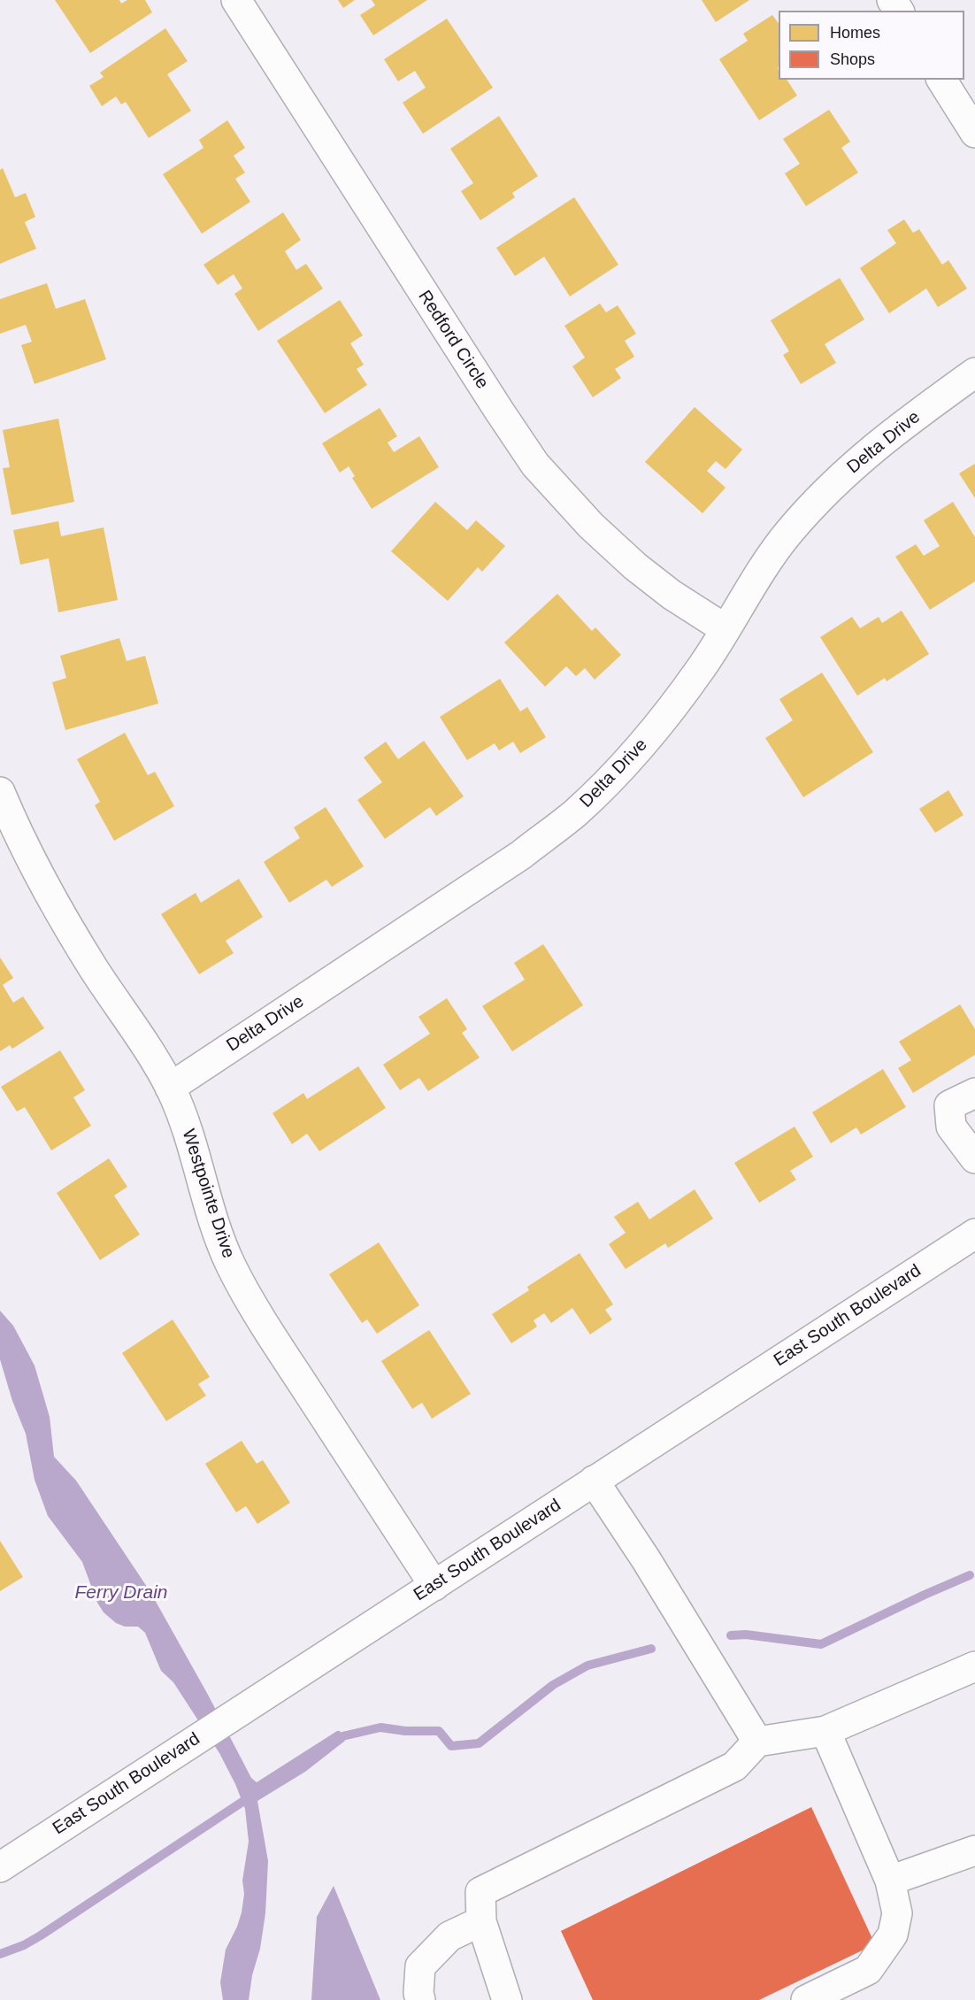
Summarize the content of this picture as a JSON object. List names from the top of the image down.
{
  "streets": {
    "street": [
      "Redford Circle",
      "Delta Drive",
      "Westpointe Drive",
      "East South Boulevard"
    ]
  },
  "crossings": [
    ["Redford Circle", "Delta Drive"],
    ["Delta Drive", "Westpointe Drive"],
    ["Westpointe Drive", "East South Boulevard"]
  ],
  "water": ["Ferry Drain"],
  "legend": ["Homes", "Shops"]
}
